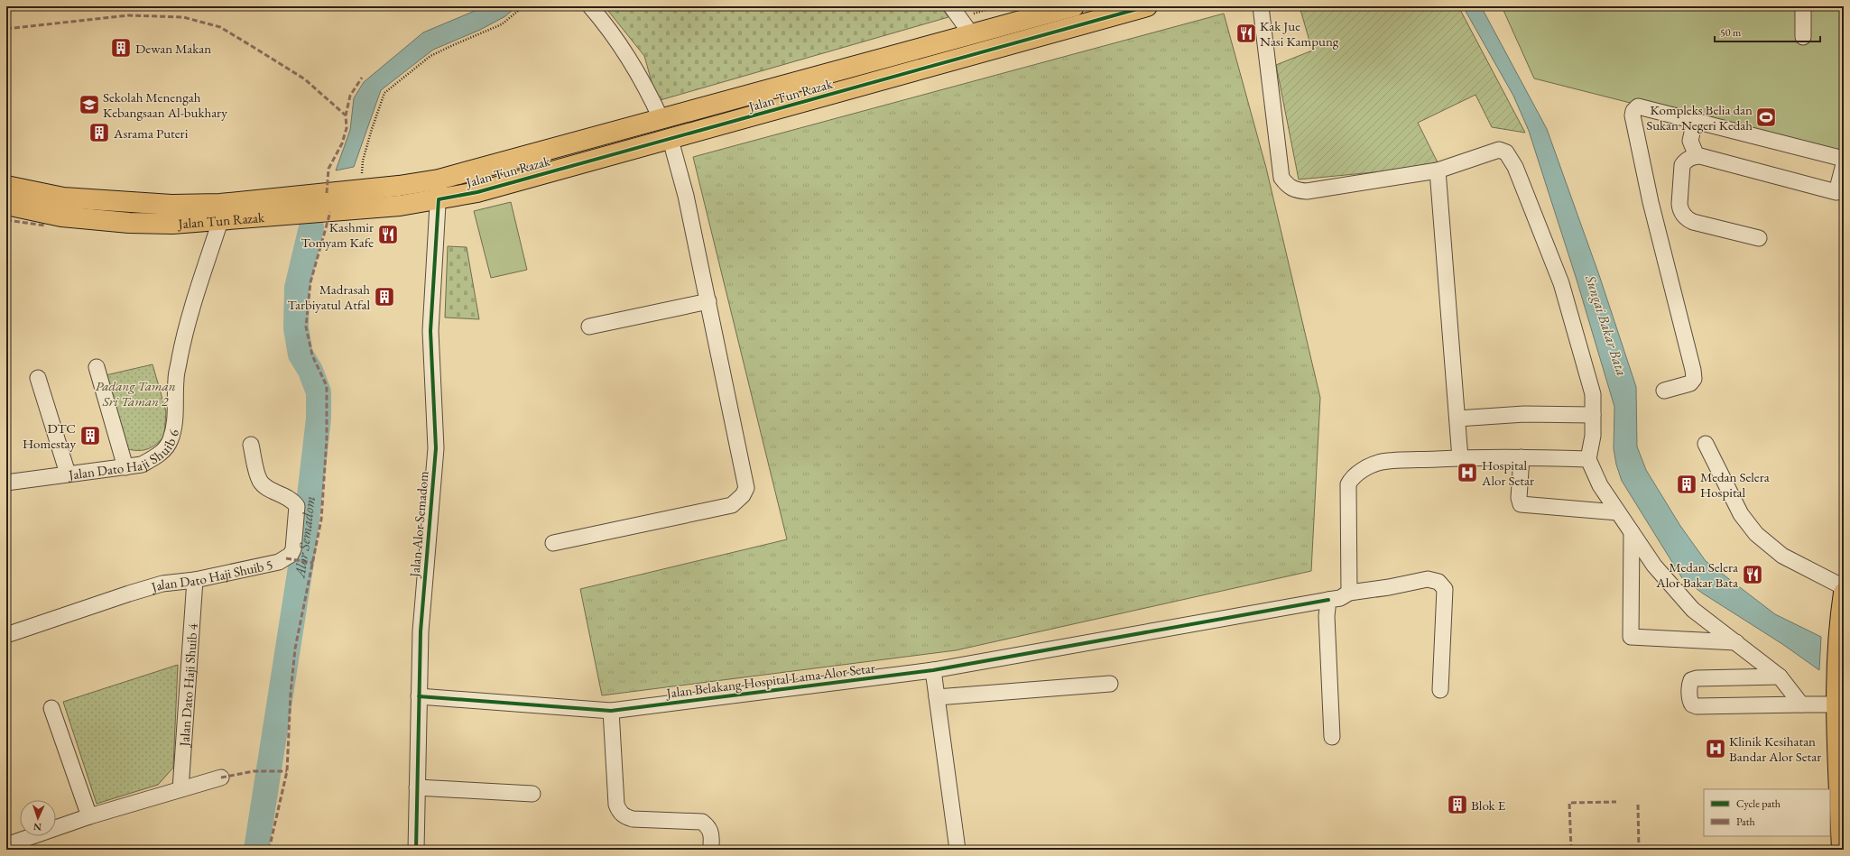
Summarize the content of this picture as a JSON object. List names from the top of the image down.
{
  "streets": {
    "main road": ["Jalan Tun Razak"],
    "street": [
      "Jalan Dato Haji Shuib 6",
      "Jalan Alor Semadom",
      "Jalan Dato Haji Shuib 5",
      "Jalan Belakang Hospital Lama Alor Setar",
      "Jalan Dato Haji Shuib 4"
    ]
  },
  "crossings": [
    ["Jalan Tun Razak", "Jalan Dato Haji Shuib 6"],
    ["Jalan Tun Razak", "Jalan Alor Semadom"],
    ["Jalan Alor Semadom", "Jalan Belakang Hospital Lama Alor Setar"],
    ["Jalan Dato Haji Shuib 5", "Jalan Dato Haji Shuib 4"]
  ],
  "water": ["Sungai Bakar Bata", "Alor Semadom"],
  "parks": ["Padang Taman Sri Taman 2"],
  "places": {
    "restaurant": ["Kak Jue Nasi Kampung", "Kashmir Tomyam Kafe", "Medan Selera Alor Bakar Bata"],
    "building": [
      "Dewan Makan",
      "Asrama Puteri",
      "Madrasah Tarbiyatul Atfal",
      "DTC Homestay",
      "Medan Selera Hospital",
      "Blok E"
    ],
    "school or university": ["Sekolah Menengah Kebangsaan Al-bukhary"],
    "sports": ["Kompleks Belia dan Sukan Negeri Kedah"],
    "hospital": ["Hospital Alor Setar", "Klinik Kesihatan Bandar Alor Setar"]
  },
  "legend": ["Cycle path", "Path"],
  "scale_bar": "50 m",
  "north": "bottom"
}
